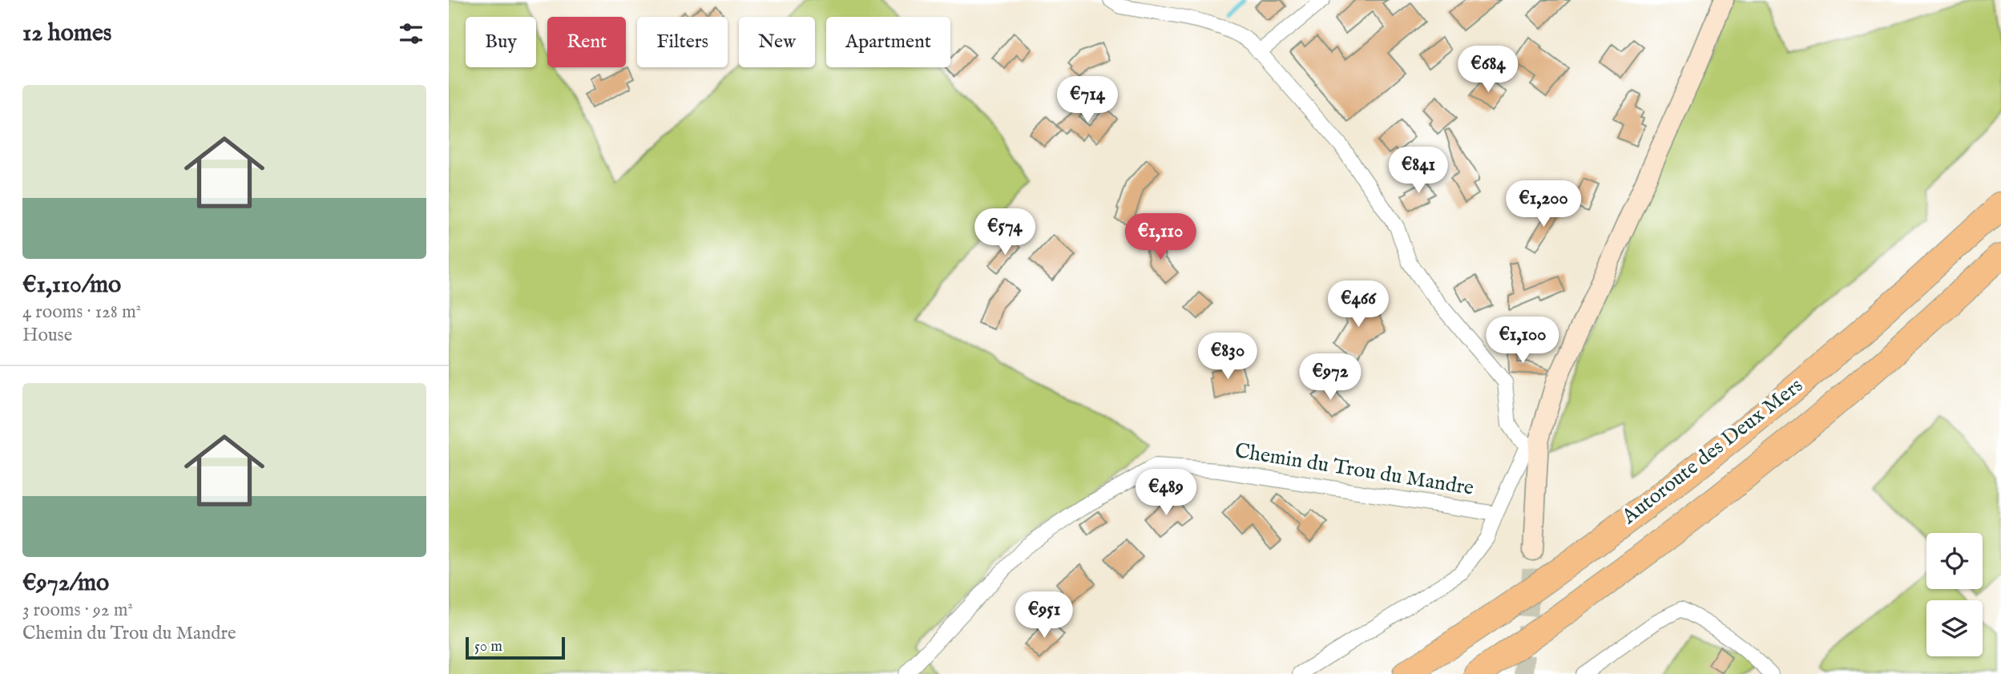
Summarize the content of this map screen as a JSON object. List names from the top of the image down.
{
  "streets": {
    "highway": ["Autoroute des Deux Mers"],
    "street": ["Chemin du Trou du Mandre"]
  },
  "scale_bar": "50 m",
  "page": {
    "heading": "12 homes",
    "chip": [
      "Buy",
      "Rent",
      "Filters",
      "New",
      "Apartment"
    ],
    "price": [
      "€684",
      "€714",
      "€841",
      "€1,200",
      "€574",
      "€1,110",
      "€466",
      "€1,100",
      "€830",
      "€972",
      "€489",
      "€951"
    ],
    "list": [
      {
        "name": "€1,110/mo",
        "note": "4 rooms · 128 m² · House"
      },
      {
        "name": "€972/mo",
        "note": "3 rooms · 92 m² · Chemin du Trou du Mandre"
      }
    ],
    "scale": "50 m"
  }
}
